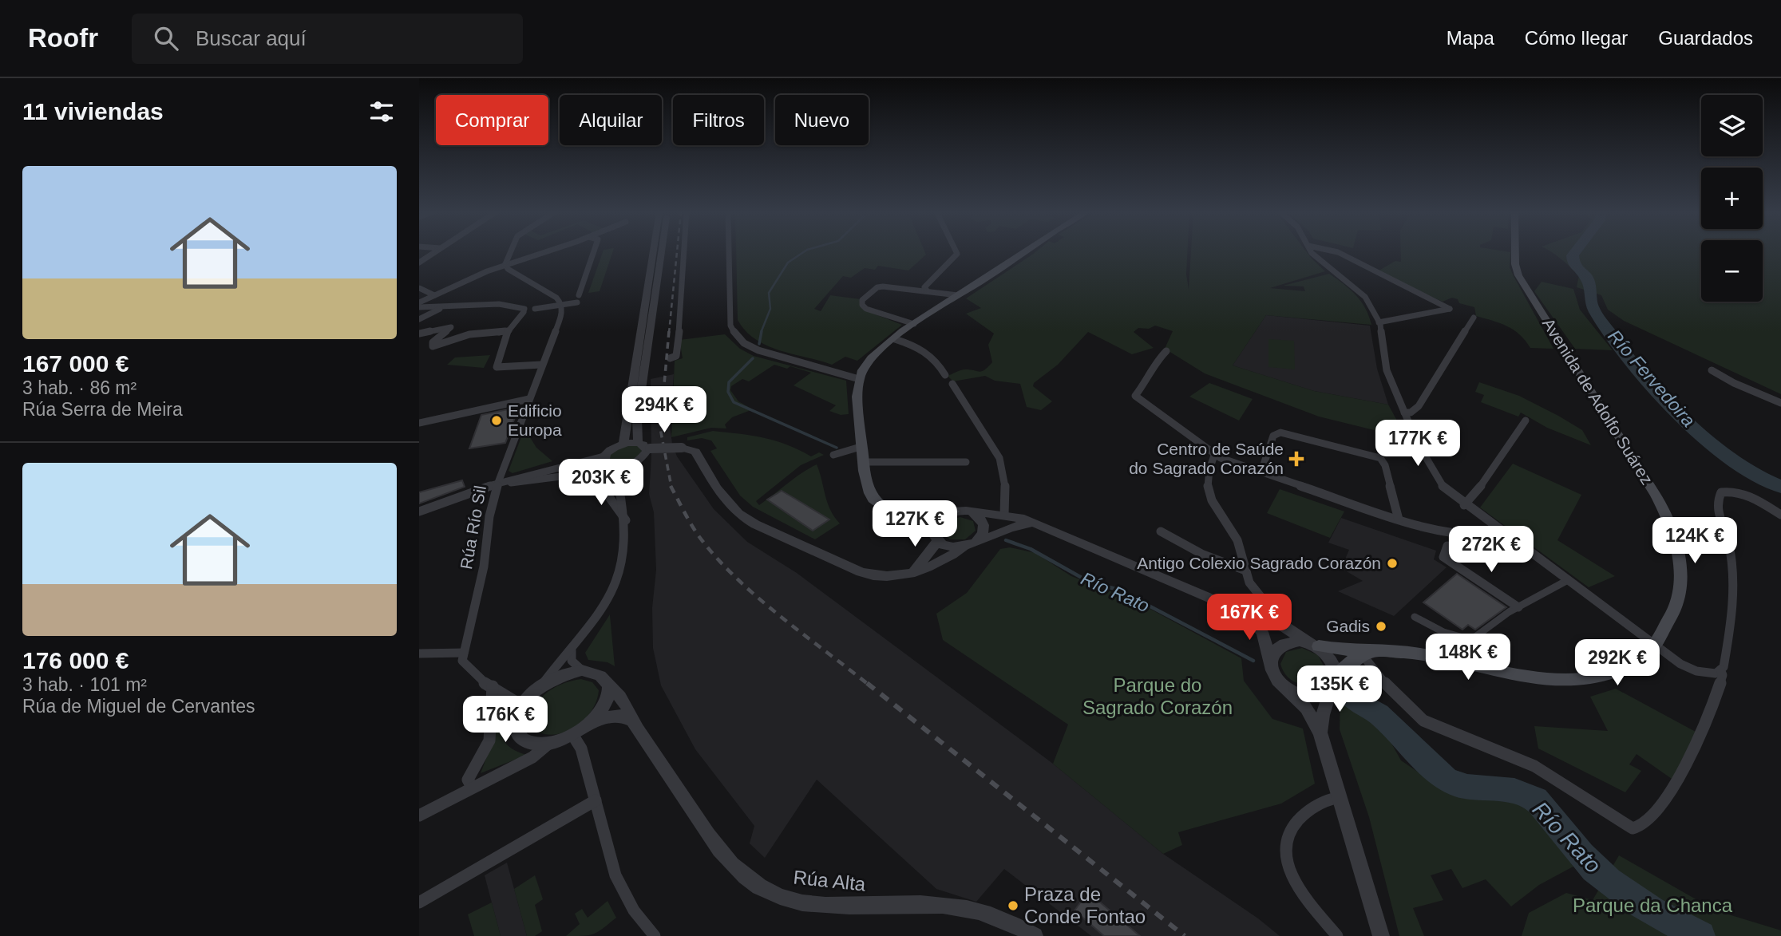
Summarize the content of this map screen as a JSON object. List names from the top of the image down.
{
  "streets": {
    "main road": ["Avenida de Adolfo Suárez"],
    "street": ["Rúa Río Sil", "Rúa Alta"]
  },
  "water": ["Río Fervedoira", "Río Rato"],
  "parks": ["Parque do Sagrado Corazón", "Parque da Chanca"],
  "places": {
    "other": [
      "Edificio Europa",
      "Antigo Colexio Sagrado Corazón",
      "Gadis",
      "Praza de Conde Fontao"
    ],
    "health": ["Centro de Saúde do Sagrado Corazón"]
  },
  "page": {
    "header": "Roofr",
    "search": "Buscar aquí",
    "nav": ["Mapa", "Cómo llegar", "Guardados"],
    "heading": "11 viviendas",
    "map_buttons": ["+", "−"],
    "chip": [
      "Comprar",
      "Alquilar",
      "Filtros",
      "Nuevo"
    ],
    "list": [
      {
        "name": "167 000 €",
        "note": "3 hab. · 86 m² · Rúa Serra de Meira"
      },
      {
        "name": "176 000 €",
        "note": "3 hab. · 101 m² · Rúa de Miguel de Cervantes"
      }
    ],
    "price": [
      "294K €",
      "177K €",
      "203K €",
      "127K €",
      "124K €",
      "272K €",
      "167K €",
      "148K €",
      "292K €",
      "135K €",
      "176K €"
    ]
  }
}
